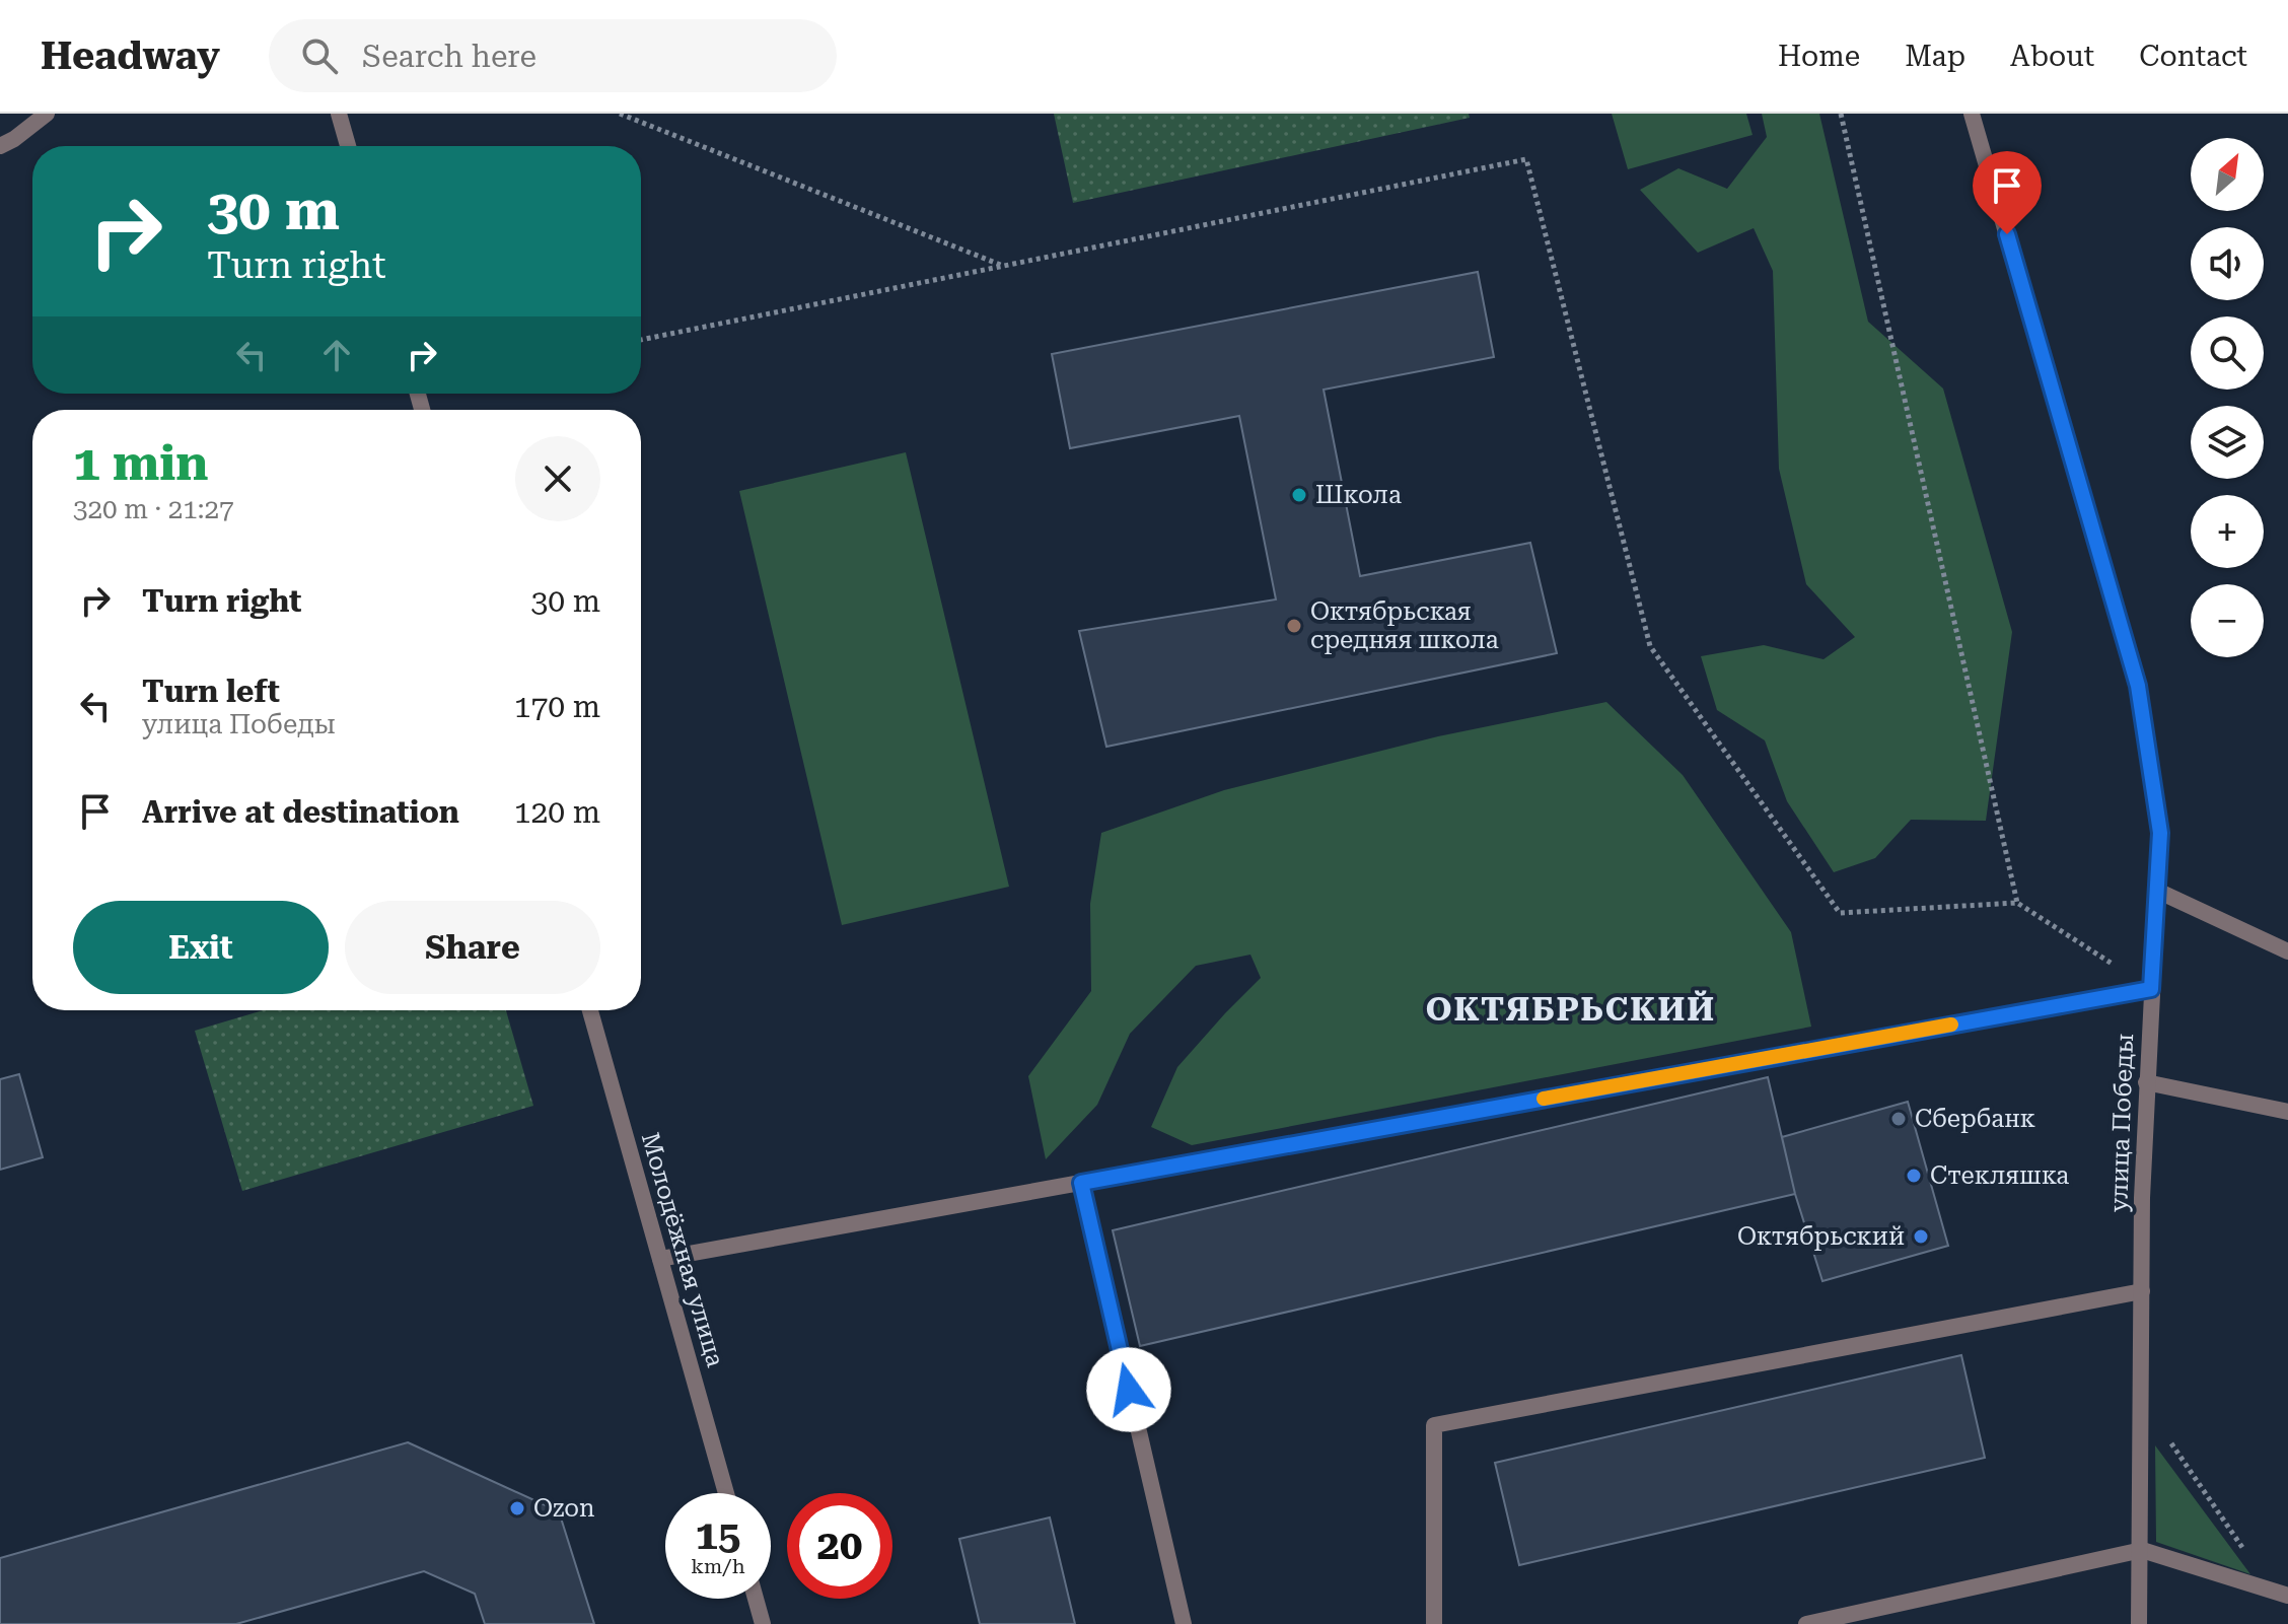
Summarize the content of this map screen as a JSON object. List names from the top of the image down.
{
  "streets": {
    "street": ["улица Победы", "Молодёжная улица"]
  },
  "districts": ["ОКТЯБРЬСКИЙ"],
  "places": [
    "Школа",
    "Октябрьская средняя школа",
    "Сбербанк",
    "Стекляшка",
    "Октябрьский",
    "Ozon"
  ],
  "north": "top right",
  "page": {
    "header": "Headway",
    "search": "Search here",
    "nav": [
      "Home",
      "Map",
      "About",
      "Contact"
    ],
    "map_buttons": ["+", "−"],
    "turn": ["30 m", "Turn right"],
    "heading": ["1 min", "320 m · 21:27"],
    "list": [
      {
        "name": "Turn right",
        "value": "30 m"
      },
      {
        "name": "Turn left",
        "note": "улица Победы",
        "value": "170 m"
      },
      {
        "name": "Arrive at destination",
        "value": "120 m"
      }
    ],
    "buttons": ["Exit", "Share"],
    "speed": "15 km/h",
    "limit": "20"
  }
}
